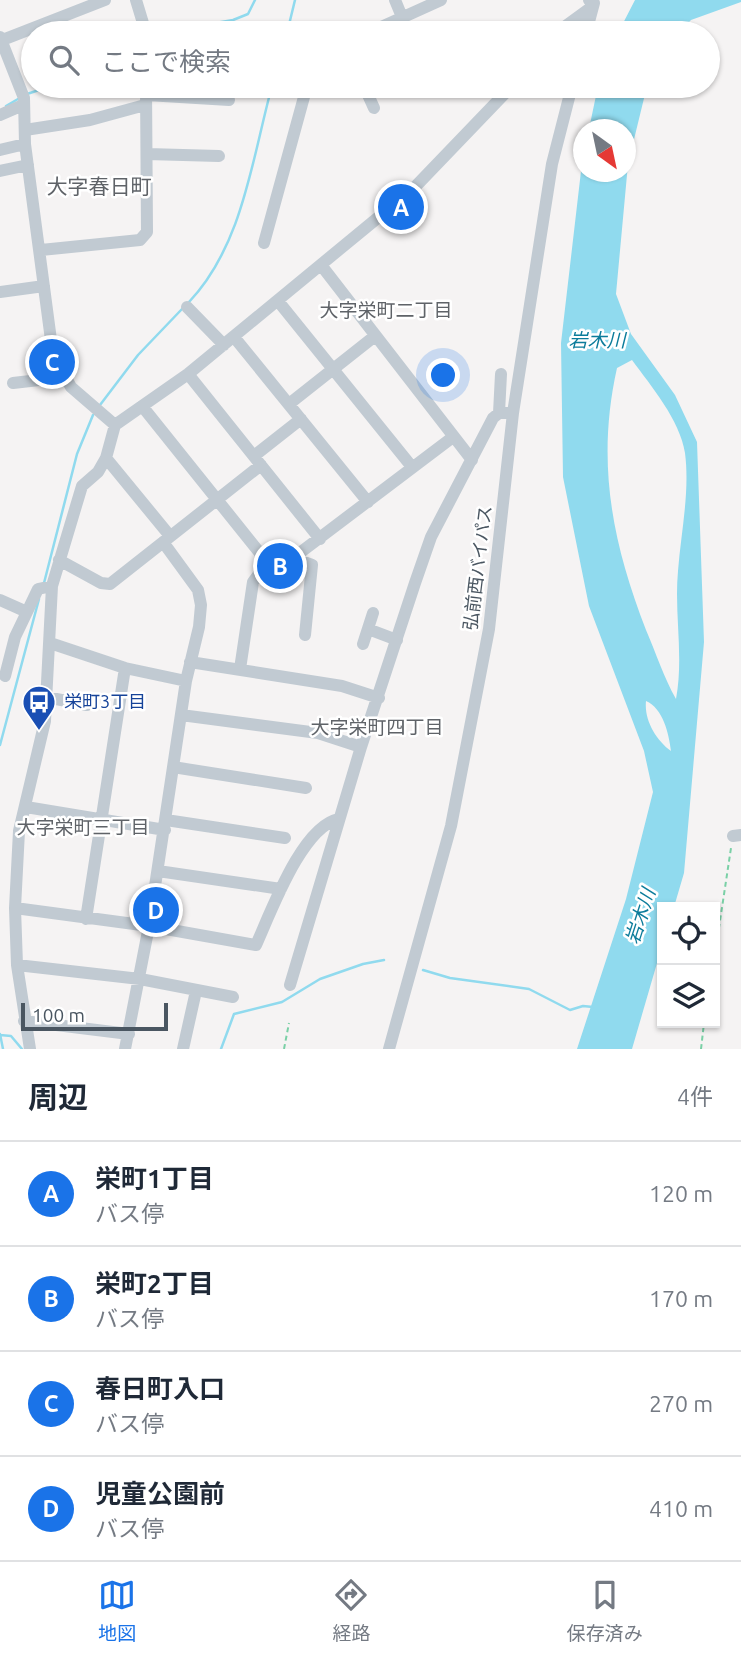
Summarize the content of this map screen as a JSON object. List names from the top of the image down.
{
  "streets": {
    "street": ["弘前西バイパス"]
  },
  "districts": [
    "大字春日町",
    "大字栄町二丁目",
    "大字栄町四丁目",
    "大字栄町三丁目"
  ],
  "water": ["岩木川"],
  "places": {
    "bus stop": ["栄町3丁目"]
  },
  "scale_bar": "100 m",
  "north": "bottom right",
  "page": {
    "search": "ここで検索",
    "pins": [
      "A",
      "C",
      "B",
      "D"
    ],
    "scale": "100 m",
    "heading": ["周辺", "4件"],
    "list": [
      {
        "mark": "A",
        "name": "栄町1丁目",
        "note": "バス停",
        "value": "120 m"
      },
      {
        "mark": "B",
        "name": "栄町2丁目",
        "note": "バス停",
        "value": "170 m"
      },
      {
        "mark": "C",
        "name": "春日町入口",
        "note": "バス停",
        "value": "270 m"
      },
      {
        "mark": "D",
        "name": "児童公園前",
        "note": "バス停",
        "value": "410 m"
      }
    ],
    "nav": ["地図", "経路", "保存済み"]
  }
}
